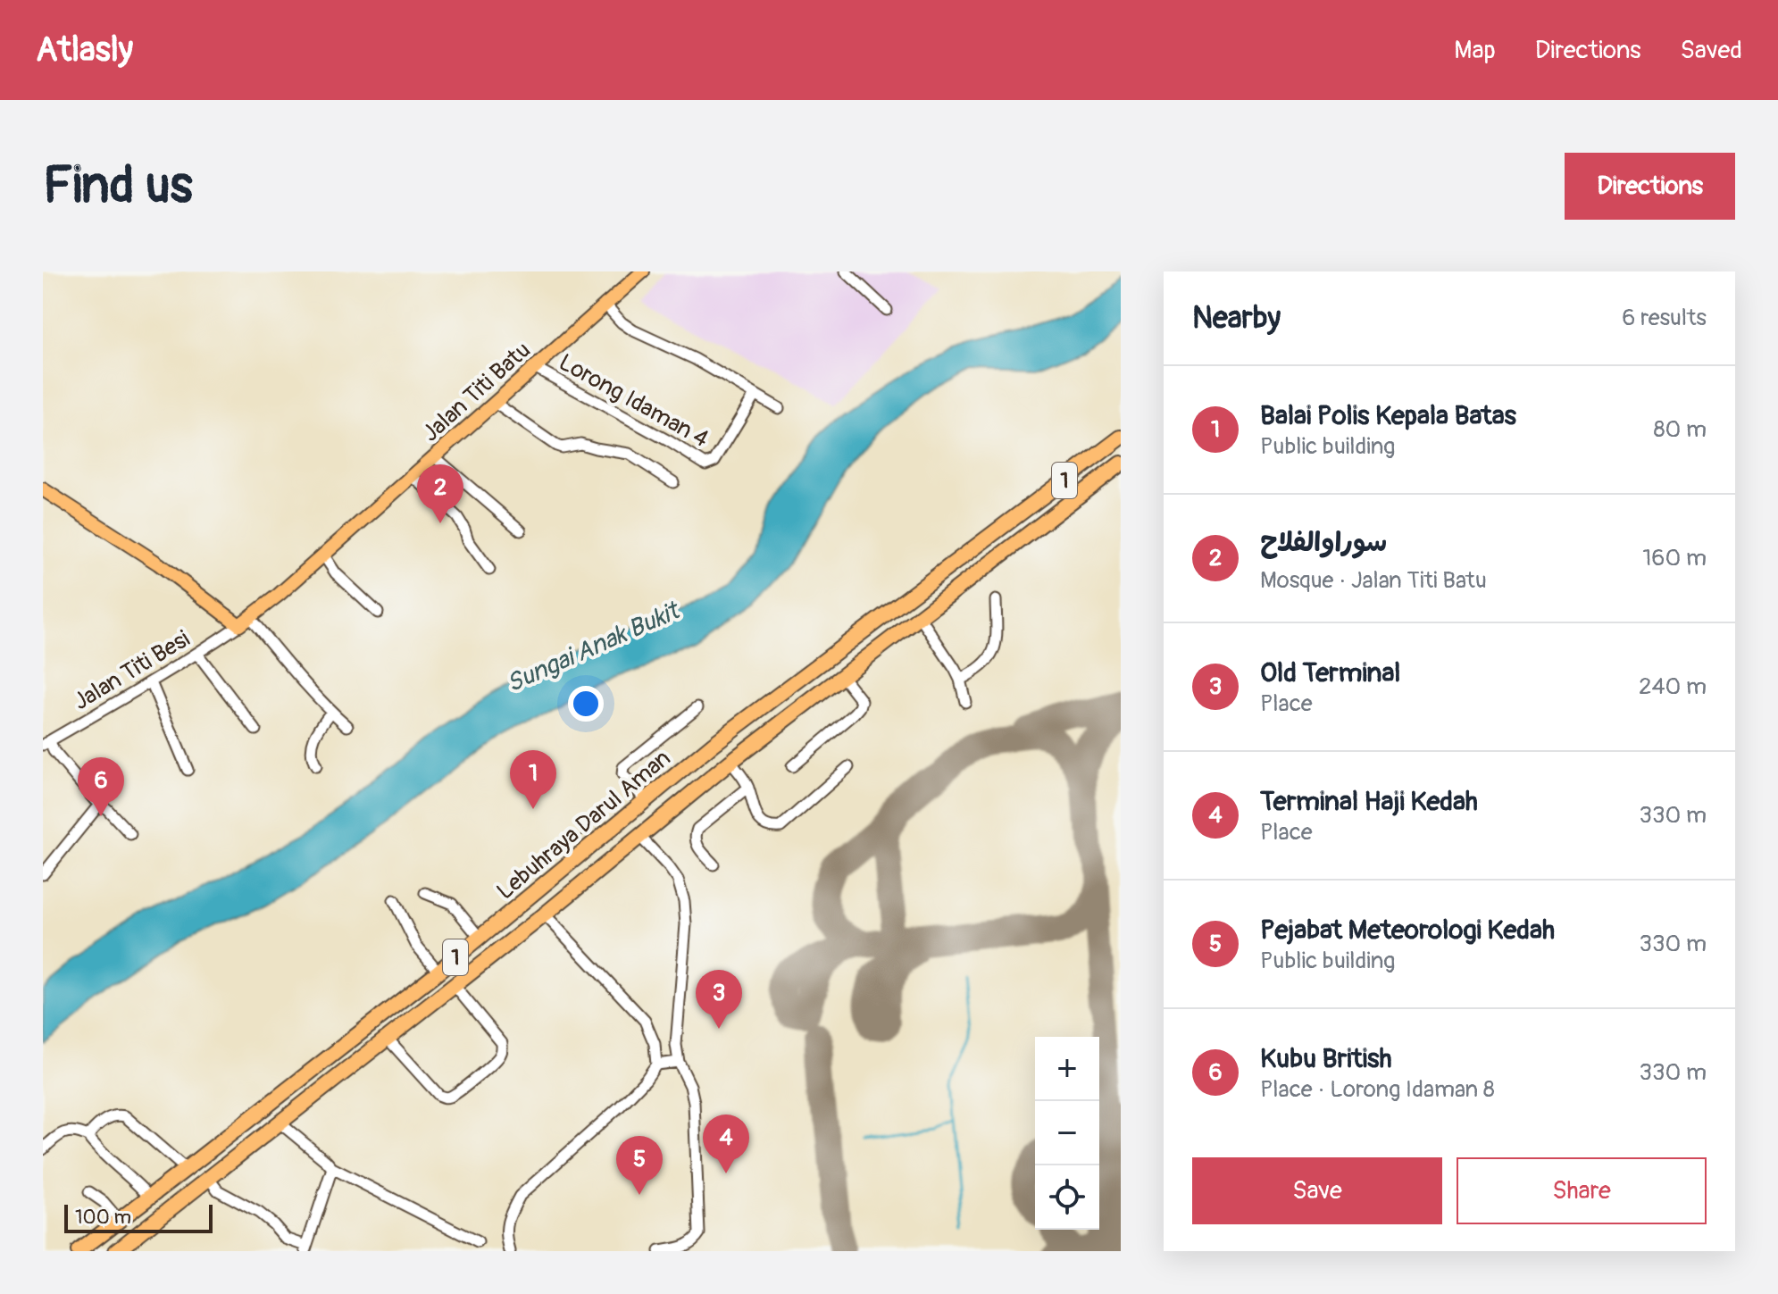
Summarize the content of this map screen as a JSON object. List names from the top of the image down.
{
  "streets": {
    "highway": ["1", "Lebuhraya Darul Aman"],
    "main road": ["Jalan Titi Batu"],
    "street": ["Lorong Idaman 4", "Jalan Titi Besi"]
  },
  "crossings": [
    ["Jalan Titi Batu", "Lorong Idaman 4"],
    ["Jalan Titi Batu", "Jalan Titi Besi"]
  ],
  "water": ["Sungai Anak Bukit"],
  "scale_bar": "100 m",
  "page": {
    "header": "Atlasly",
    "nav": ["Map", "Directions", "Saved"],
    "buttons": [
      "Directions",
      ["Save", "Share"]
    ],
    "title": "Find us",
    "heading": ["Nearby", "6 results"],
    "list": [
      {
        "mark": "1",
        "name": "Balai Polis Kepala Batas",
        "note": "Public building",
        "value": "80 m"
      },
      {
        "mark": "2",
        "name": "سوراوالفلاح",
        "note": "Mosque · Jalan Titi Batu",
        "value": "160 m"
      },
      {
        "mark": "3",
        "name": "Old Terminal",
        "note": "Place",
        "value": "240 m"
      },
      {
        "mark": "4",
        "name": "Terminal Haji Kedah",
        "note": "Place",
        "value": "330 m"
      },
      {
        "mark": "5",
        "name": "Pejabat Meteorologi Kedah",
        "note": "Public building",
        "value": "330 m"
      },
      {
        "mark": "6",
        "name": "Kubu British",
        "note": "Place · Lorong Idaman 8",
        "value": "330 m"
      }
    ],
    "pins": [
      "2",
      "1",
      "6",
      "3",
      "4",
      "5"
    ],
    "map_buttons": ["+", "−"],
    "scale": "100 m"
  }
}
